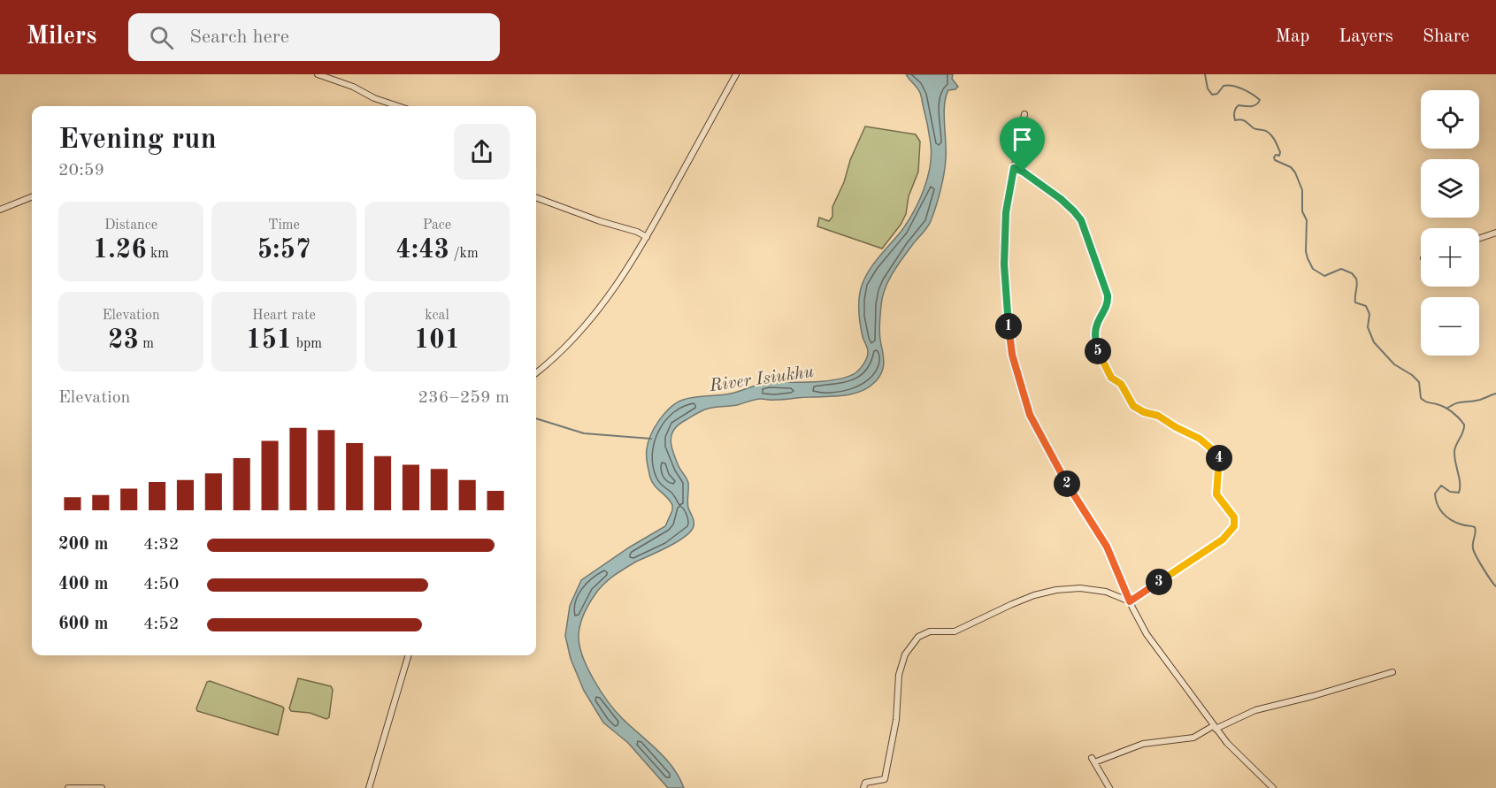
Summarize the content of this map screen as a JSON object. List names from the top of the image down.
{
  "water": ["River Isiukhu"],
  "page": {
    "header": "Milers",
    "search": "Search here",
    "nav": ["Map", "Layers", "Share"],
    "map_buttons": ["+", "−"],
    "heading": ["Evening run", "20:59"],
    "stats": [
      ["Distance", "1.26 km"],
      ["Time", "5:57"],
      ["Pace", "4:43 /km"],
      ["Elevation", "23 m"],
      ["Heart rate", "151 bpm"],
      ["kcal", "101"]
    ],
    "pins": [
      "1",
      "5",
      "4",
      "2",
      "3"
    ],
    "chart": ["Elevation", "236–259 m"],
    "list": [
      {
        "name": "200 m",
        "note": "4:32"
      },
      {
        "name": "400 m",
        "note": "4:50"
      },
      {
        "name": "600 m",
        "note": "4:52"
      }
    ]
  }
}
